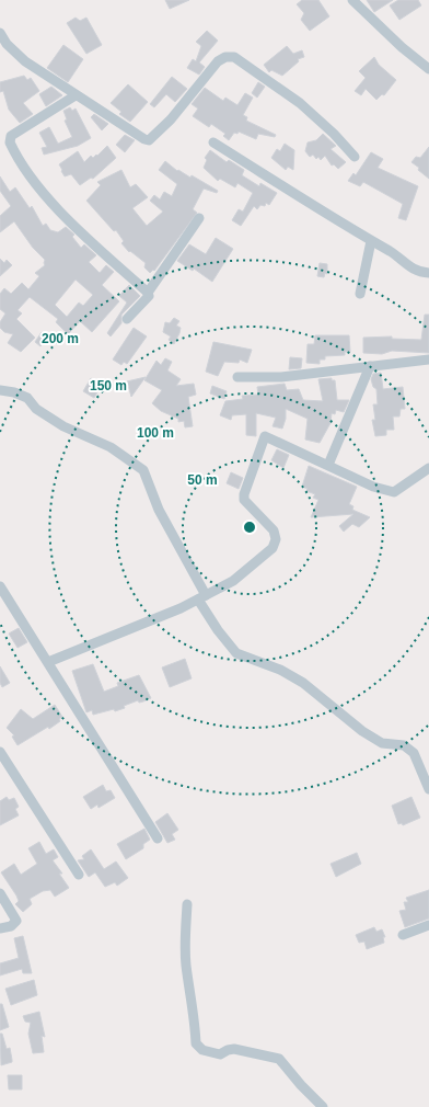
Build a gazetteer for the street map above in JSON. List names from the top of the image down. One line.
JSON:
{"rings":["200 m","150 m","100 m","50 m"]}
